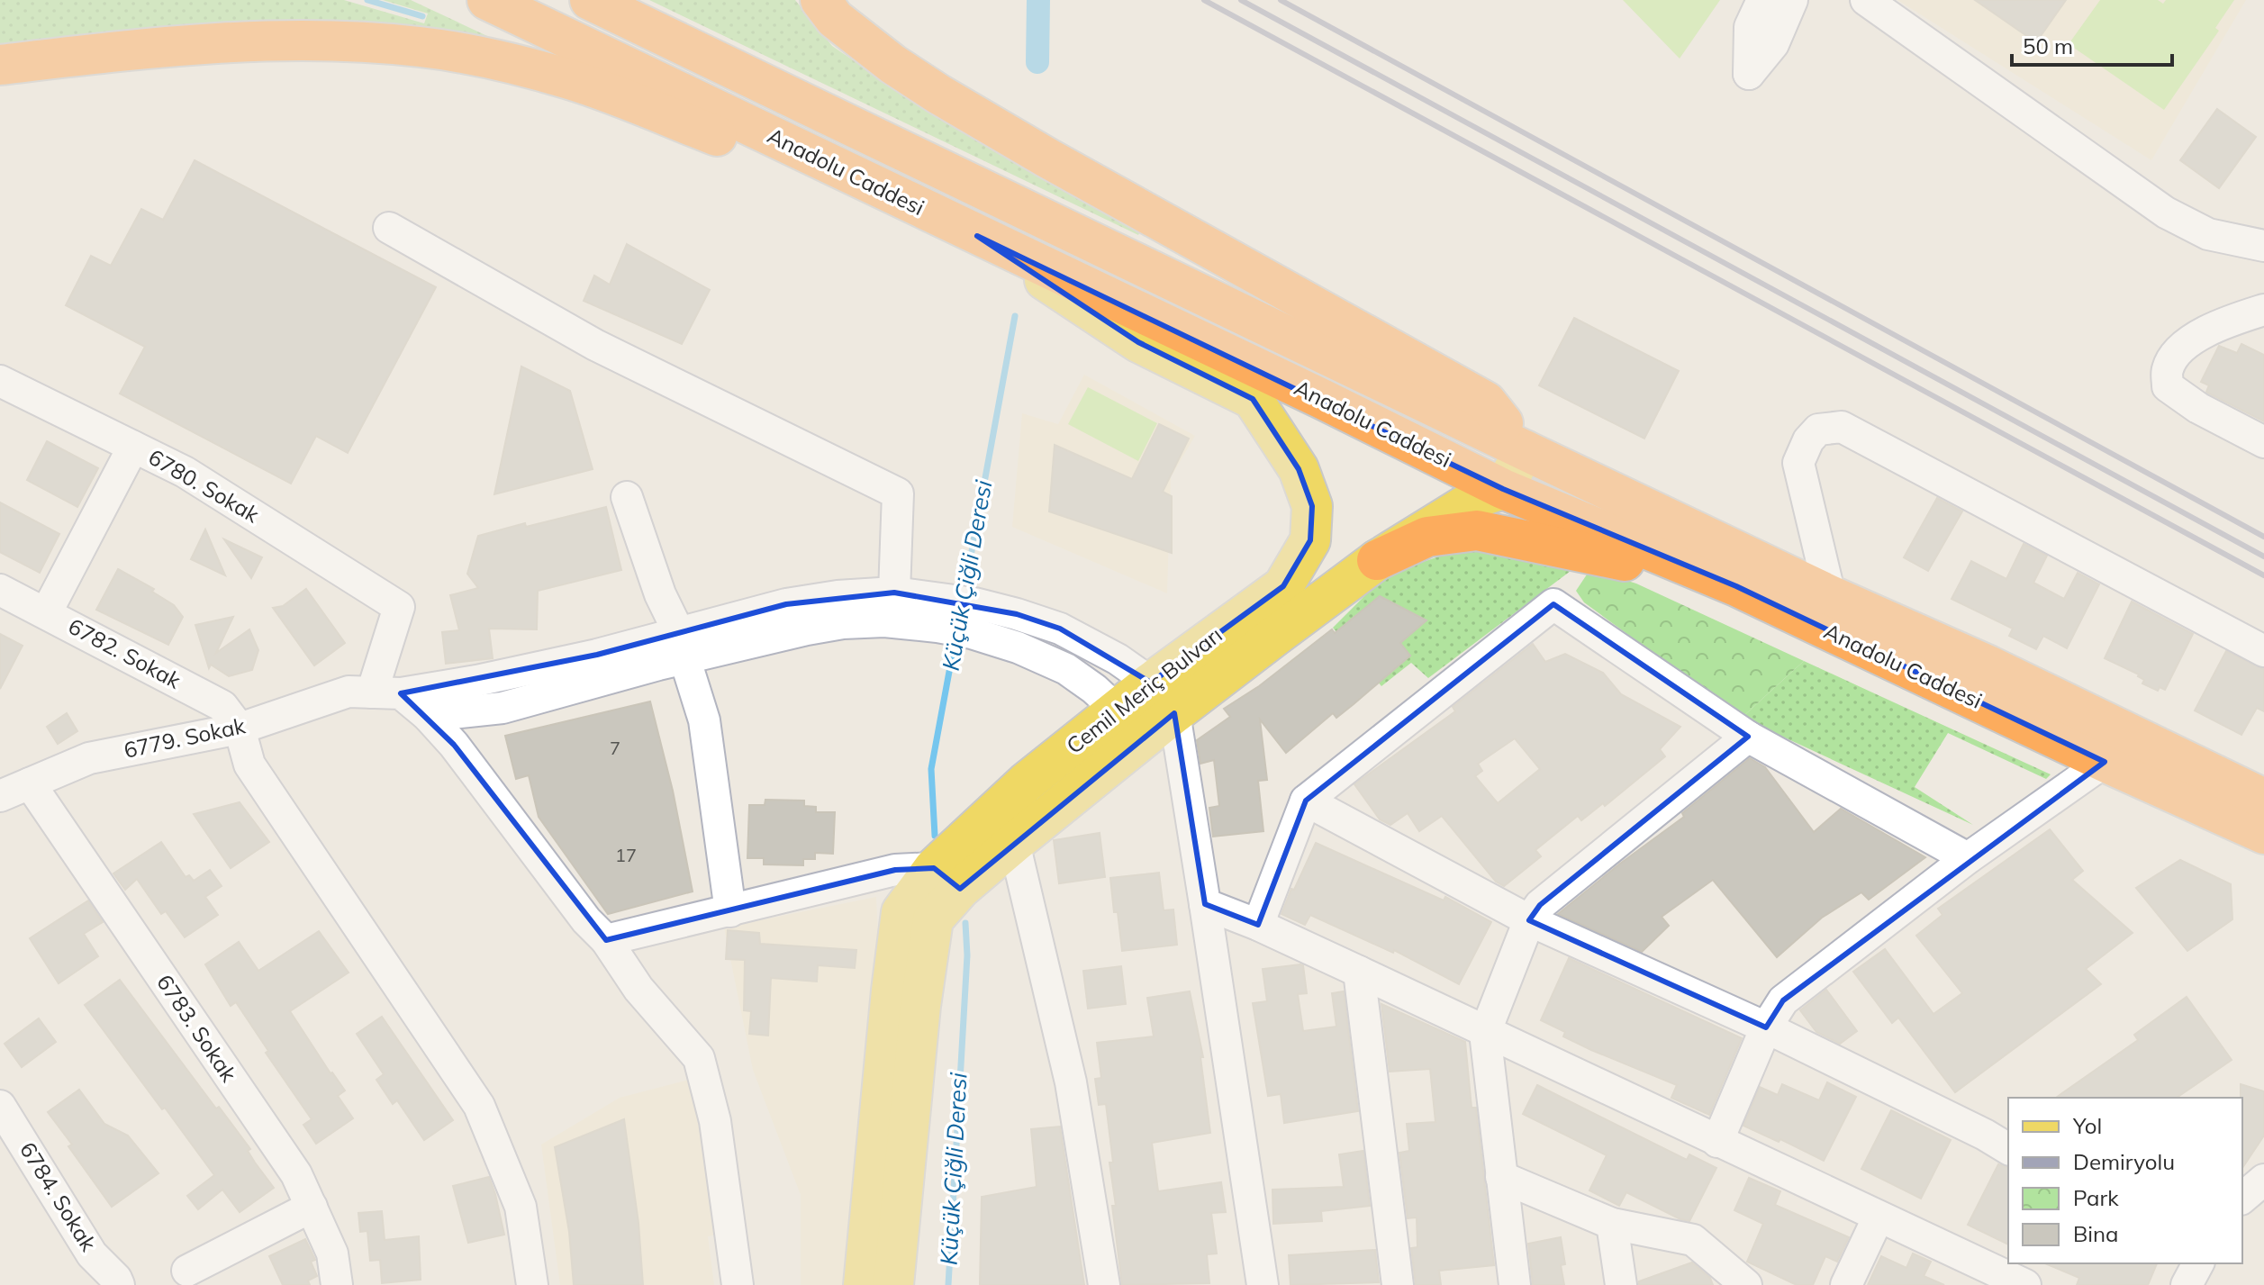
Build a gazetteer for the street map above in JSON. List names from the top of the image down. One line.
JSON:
{"streets":{"highway":["Anadolu Caddesi"],"main road":["Cemil Meriç Bulvarı"],"street":["6780. Sokak","6782. Sokak","6779. Sokak","6783. Sokak","6784. Sokak"]},"crossings":[["Anadolu Caddesi","Cemil Meriç Bulvarı"],["6780. Sokak","6779. Sokak"],["6782. Sokak","6779. Sokak"],["6779. Sokak","6783. Sokak"]],"water":["Küçük Çiğli Deresi"],"house_numbers":["7","17"],"legend":["Yol","Demiryolu","Park","Bina"],"scale_bar":"50 m"}
